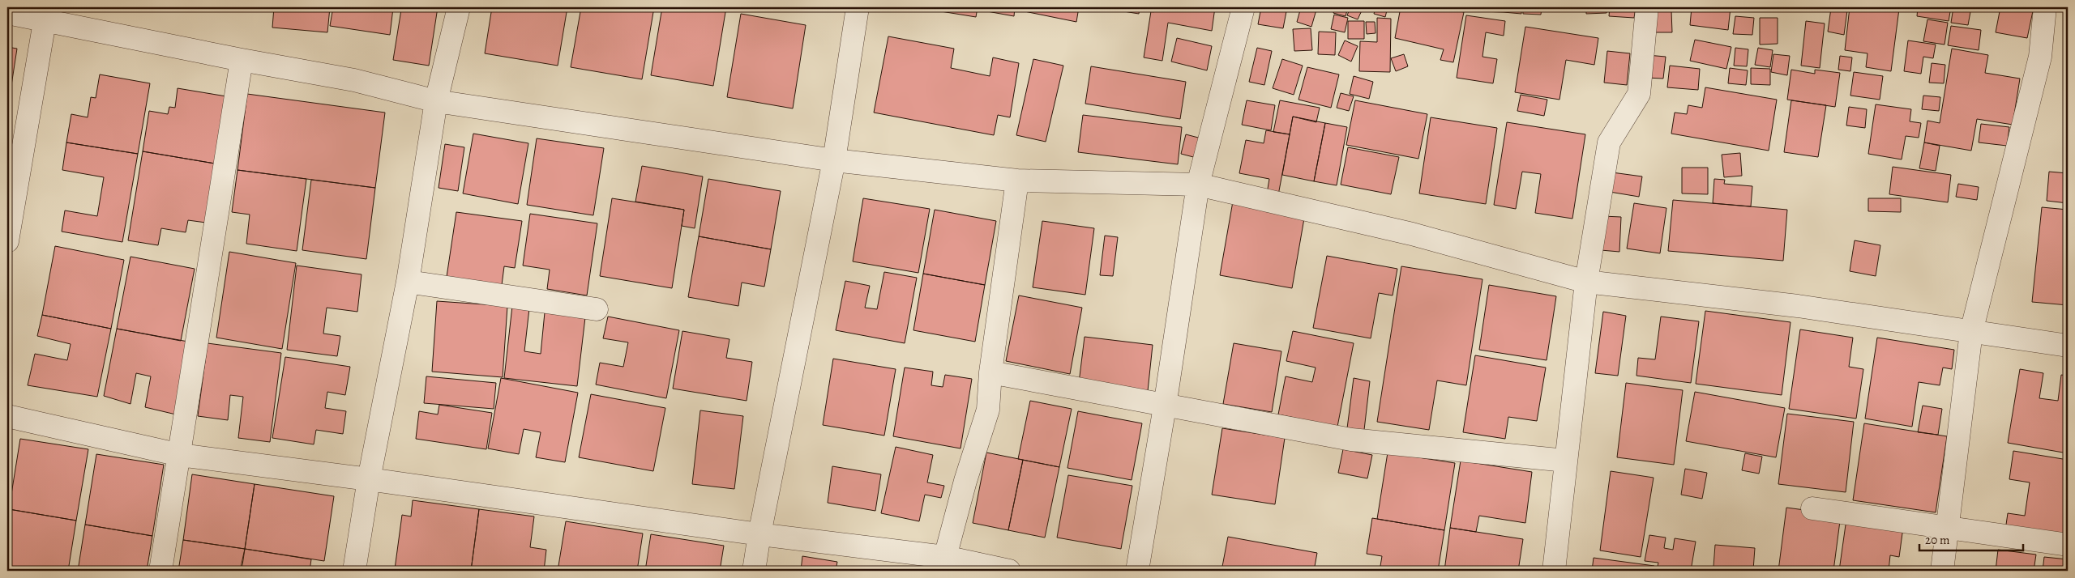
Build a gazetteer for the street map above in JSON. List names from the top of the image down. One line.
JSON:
{"scale_bar":"20 m"}
